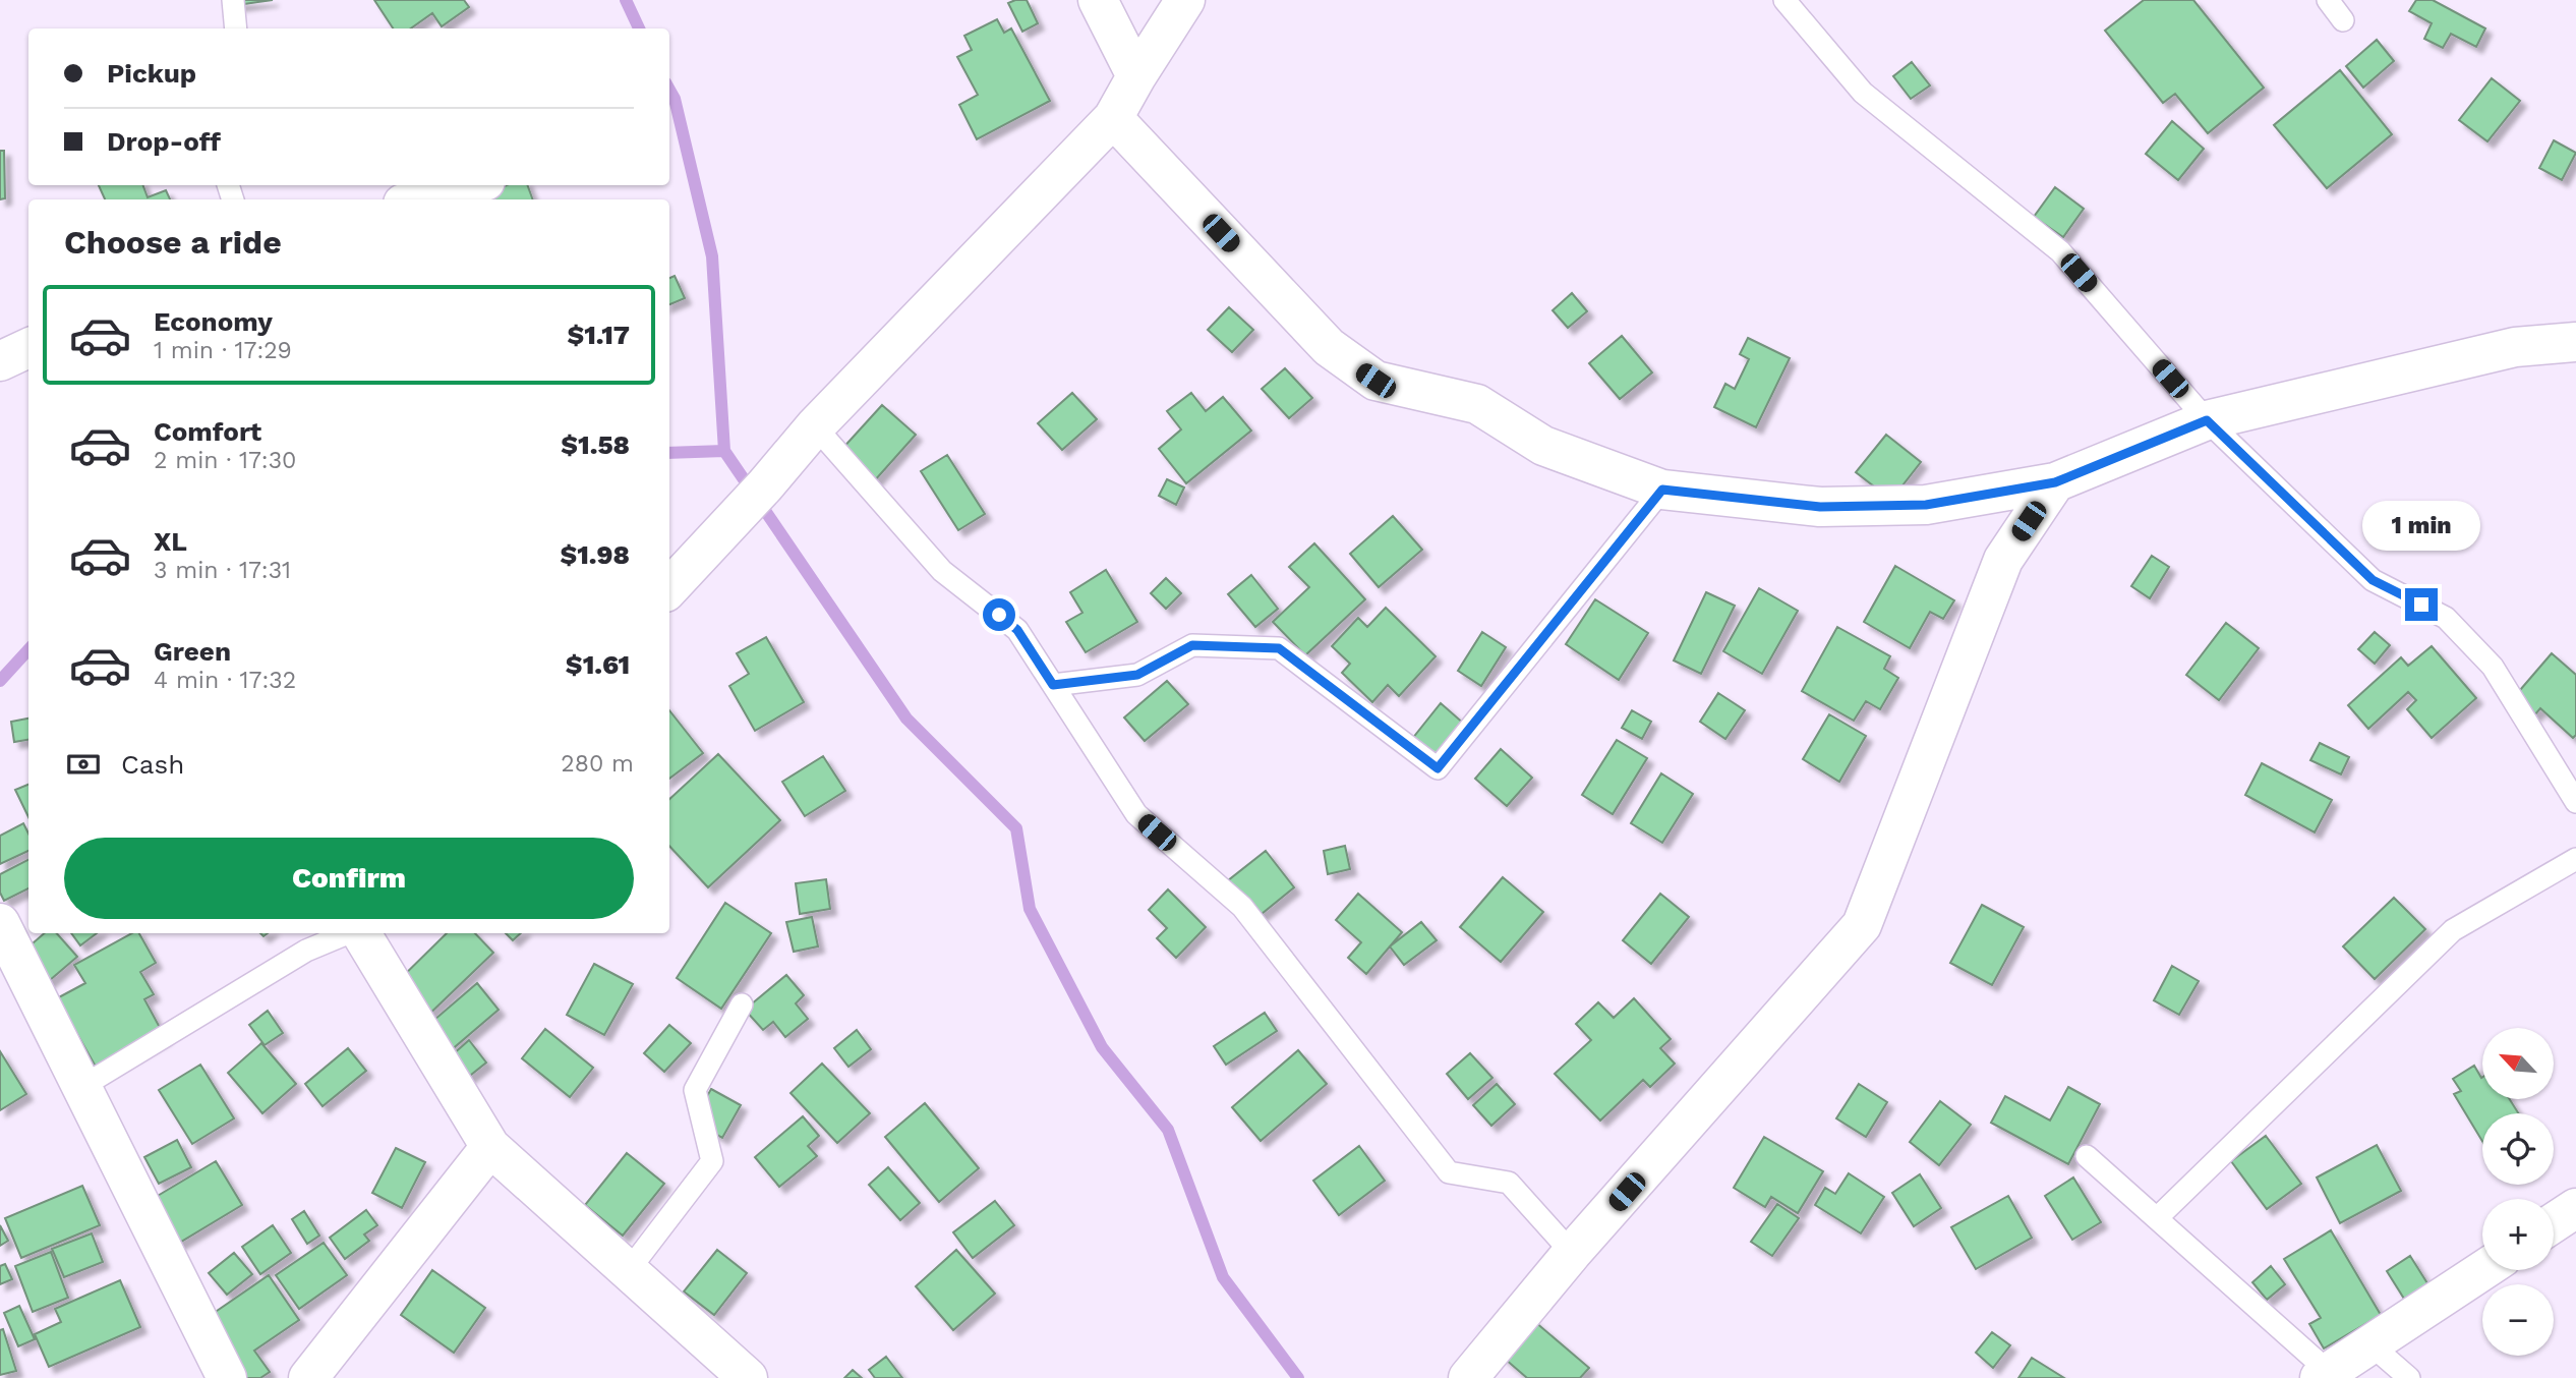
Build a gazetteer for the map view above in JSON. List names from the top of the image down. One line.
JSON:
{"north":"top left","page":{"banner":["Pickup","Drop-off"],"heading":"Choose a ride","list":[{"name":"Economy","note":"1 min · 17:29","value":"$1.17"},{"name":"Comfort","note":"2 min · 17:30","value":"$1.58"},{"name":"XL","note":"3 min · 17:31","value":"$1.98"},{"name":"Green","note":"4 min · 17:32","value":"$1.61"}],"bubble":"1 min","pay":["Cash","280 m"],"buttons":"Confirm","map_buttons":["+","−"]}}
